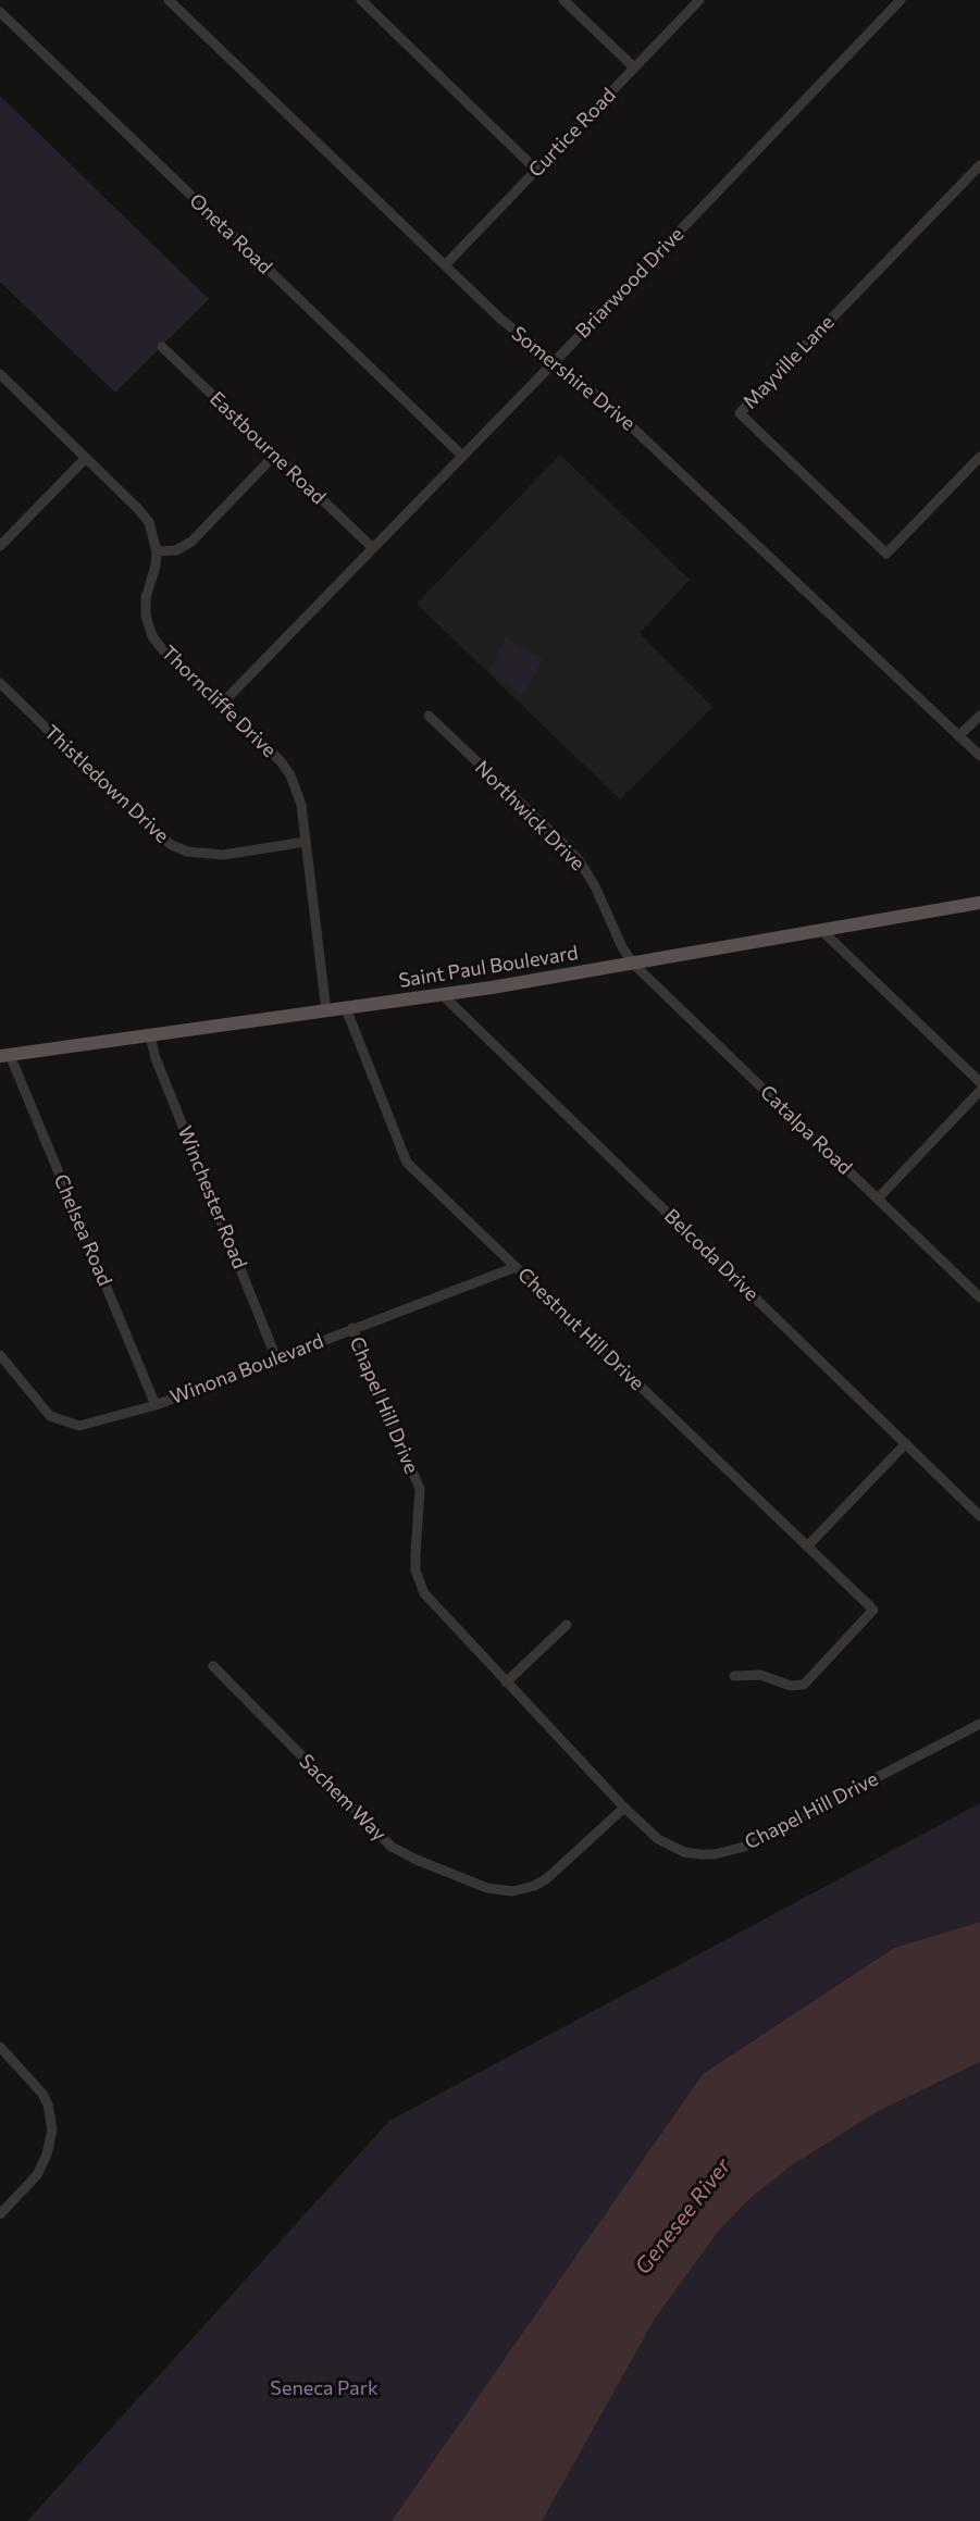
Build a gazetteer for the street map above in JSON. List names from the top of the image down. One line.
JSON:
{"streets":{"main road":["Saint Paul Boulevard"],"street":["Curtice Road","Oneta Road","Briarwood Drive","Mayville Lane","Somershire Drive","Eastbourne Road","Thorncliffe Drive","Thistledown Drive","Northwick Drive","Catalpa Road","Winchester Road","Chelsea Road","Belcoda Drive","Chestnut Hill Drive","Winona Boulevard","Chapel Hill Drive","Sachem Way"]},"crossings":[["Curtice Road","Somershire Drive"],["Oneta Road","Briarwood Drive"],["Briarwood Drive","Somershire Drive"],["Briarwood Drive","Eastbourne Road"],["Briarwood Drive","Thorncliffe Drive"],["Thorncliffe Drive","Thistledown Drive"],["Thorncliffe Drive","Saint Paul Boulevard"],["Northwick Drive","Saint Paul Boulevard"],["Northwick Drive","Catalpa Road"],["Saint Paul Boulevard","Catalpa Road"],["Saint Paul Boulevard","Winchester Road"],["Saint Paul Boulevard","Chelsea Road"],["Saint Paul Boulevard","Belcoda Drive"],["Saint Paul Boulevard","Chestnut Hill Drive"],["Winchester Road","Winona Boulevard"],["Chelsea Road","Winona Boulevard"],["Chestnut Hill Drive","Winona Boulevard"],["Winona Boulevard","Chapel Hill Drive"],["Chapel Hill Drive","Sachem Way"]],"water":["Genesee River"],"parks":["Seneca Park"]}
